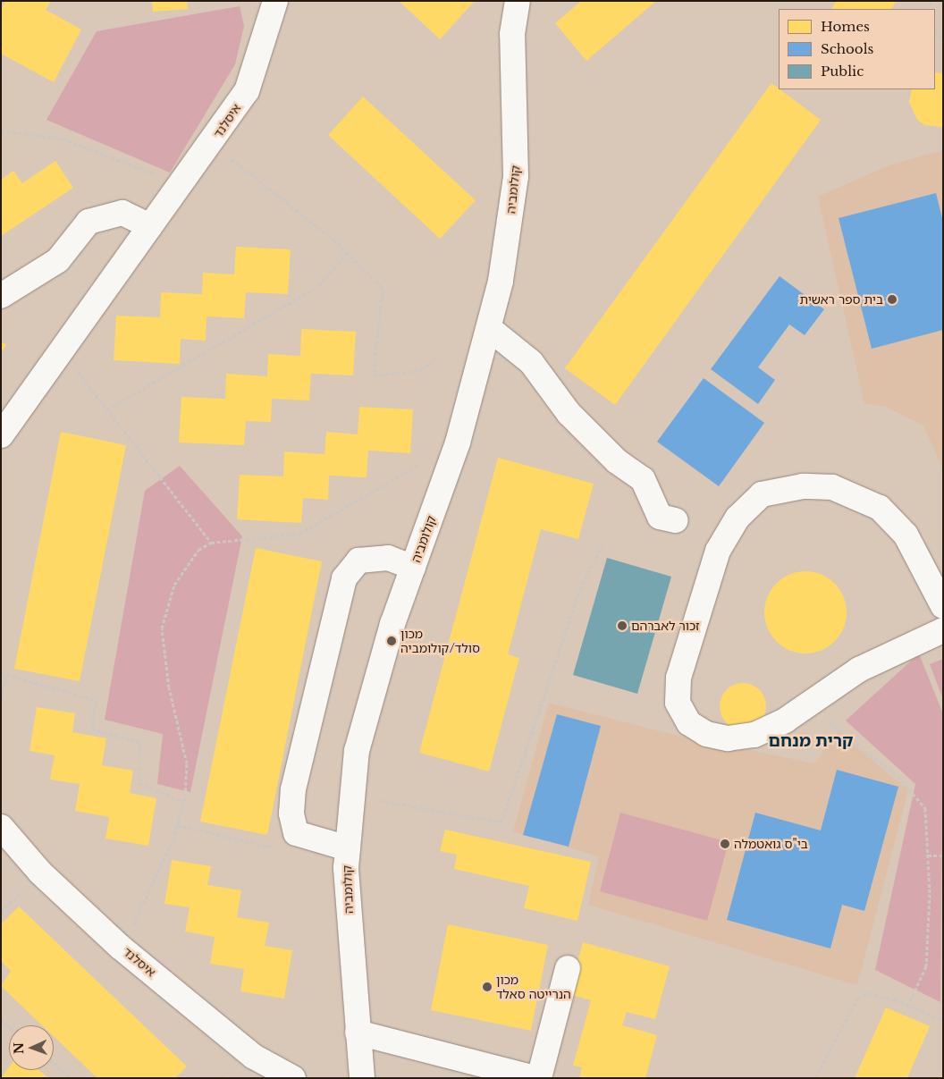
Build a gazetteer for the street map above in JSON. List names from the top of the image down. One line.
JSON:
{"streets":{"street":["איסלנד","קולומביה"]},"districts":["קרית מנחם"],"places":["בית ספר ראשית","זכור לאברהם","מכון סולד/קולומביה","בי\"ס גואטמלה","מכון הנרייטה סאלד"],"legend":["Homes","Schools","Public"],"north":"left"}
